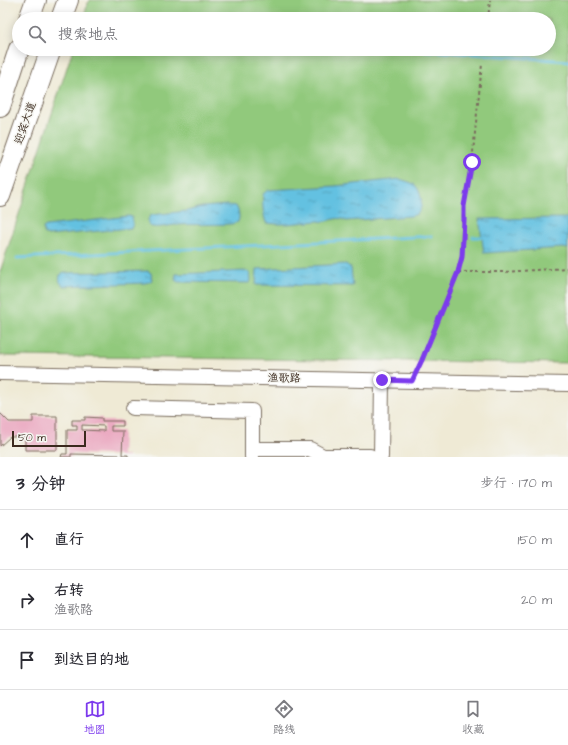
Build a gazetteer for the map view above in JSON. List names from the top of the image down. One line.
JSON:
{"streets":{"highway":["迎宾大道"],"street":["渔歌路"]},"scale_bar":"50 m","page":{"search":"搜索地点","scale":"50 m","heading":["3 分钟","步行 · 170 m"],"list":[["直行","150 m"],["右转","渔歌路","20 m"],"到达目的地"],"nav":["地图","路线","收藏"]}}
